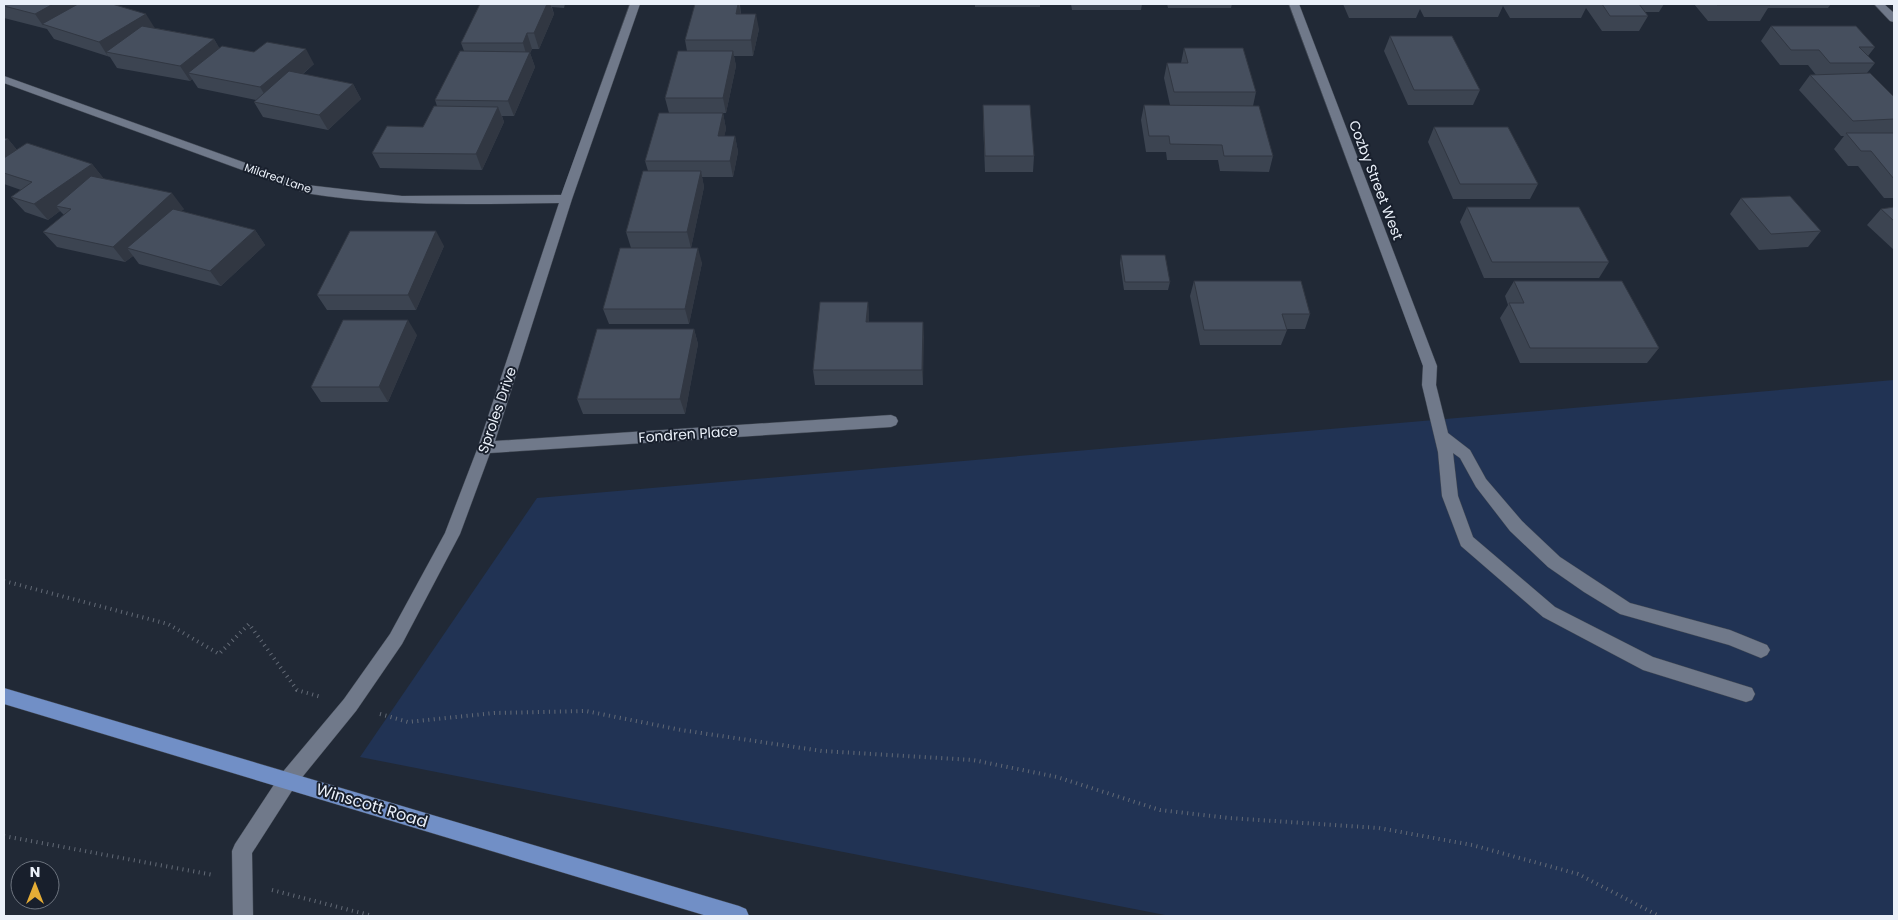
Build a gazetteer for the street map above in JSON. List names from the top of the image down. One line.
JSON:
{"streets":{"main road":["Winscott Road"],"street":["Mildred Lane","Cozby Street West","Sproles Drive","Fondren Place"]},"crossings":[["Mildred Lane","Sproles Drive"],["Sproles Drive","Fondren Place"],["Sproles Drive","Winscott Road"]],"north":"top"}
